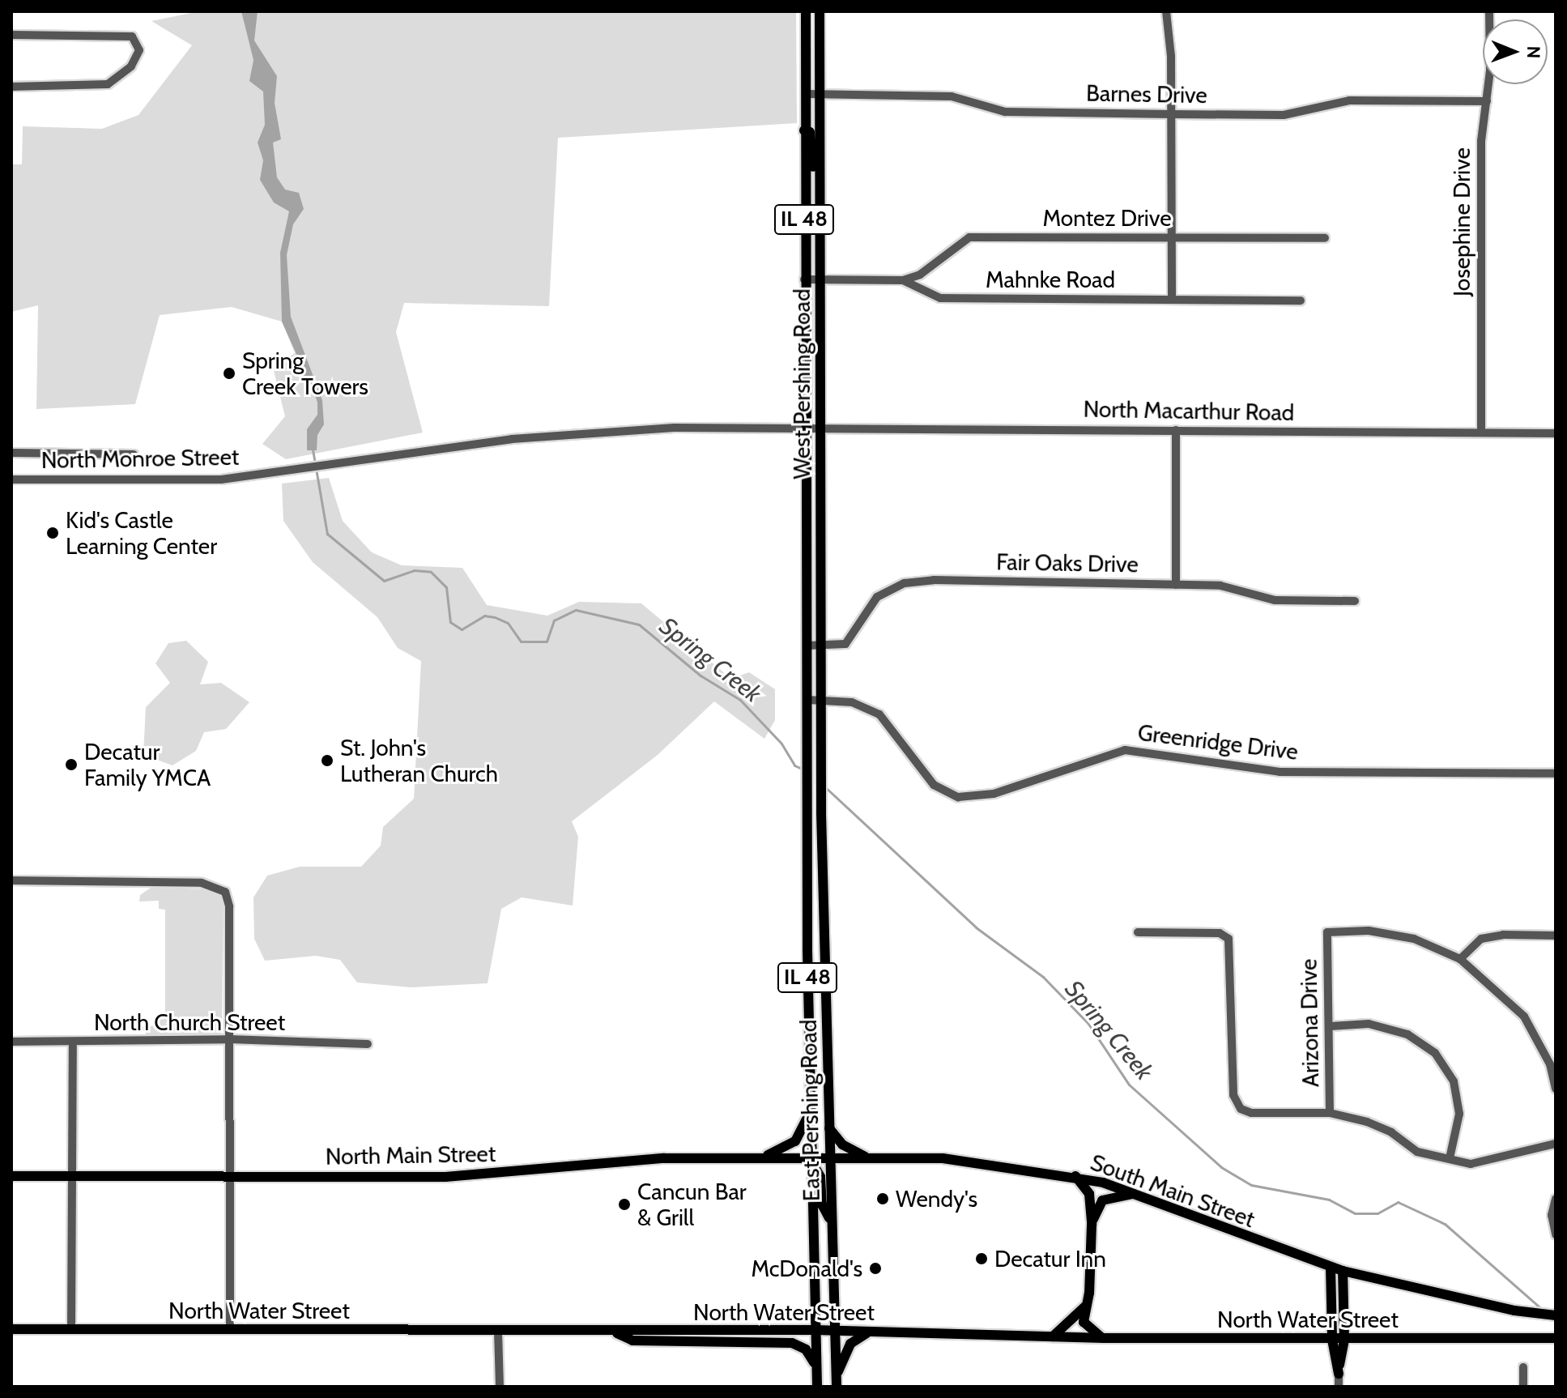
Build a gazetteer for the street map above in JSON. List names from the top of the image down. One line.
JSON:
{"streets":{"main road":["IL 48","West Pershing Road","East Pershing Road","North Main Street","South Main Street","North Water Street"],"street":["Barnes Drive","Montez Drive","Josephine Drive","Mahnke Road","North Macarthur Road","North Monroe Street","Fair Oaks Drive","Greenridge Drive","North Church Street","Arizona Drive"]},"crossings":[["Barnes Drive","Josephine Drive"],["Barnes Drive","West Pershing Road"],["Montez Drive","Mahnke Road"],["IL 48","West Pershing Road"],["IL 48","North Main Street"],["IL 48","South Main Street"],["IL 48","North Water Street"],["Josephine Drive","North Macarthur Road"],["Mahnke Road","West Pershing Road"],["West Pershing Road","North Macarthur Road"],["West Pershing Road","Fair Oaks Drive"],["West Pershing Road","Greenridge Drive"],["West Pershing Road","East Pershing Road"],["North Macarthur Road","North Monroe Street"],["East Pershing Road","South Main Street"],["East Pershing Road","North Water Street"],["North Main Street","South Main Street"]],"water":["Spring Creek"],"places":["Spring Creek Towers","Kid's Castle Learning Center","St. John's Lutheran Church","Decatur Family YMCA","Wendy's","Cancun Bar & Grill","Decatur Inn","McDonald's"],"north":"right"}
